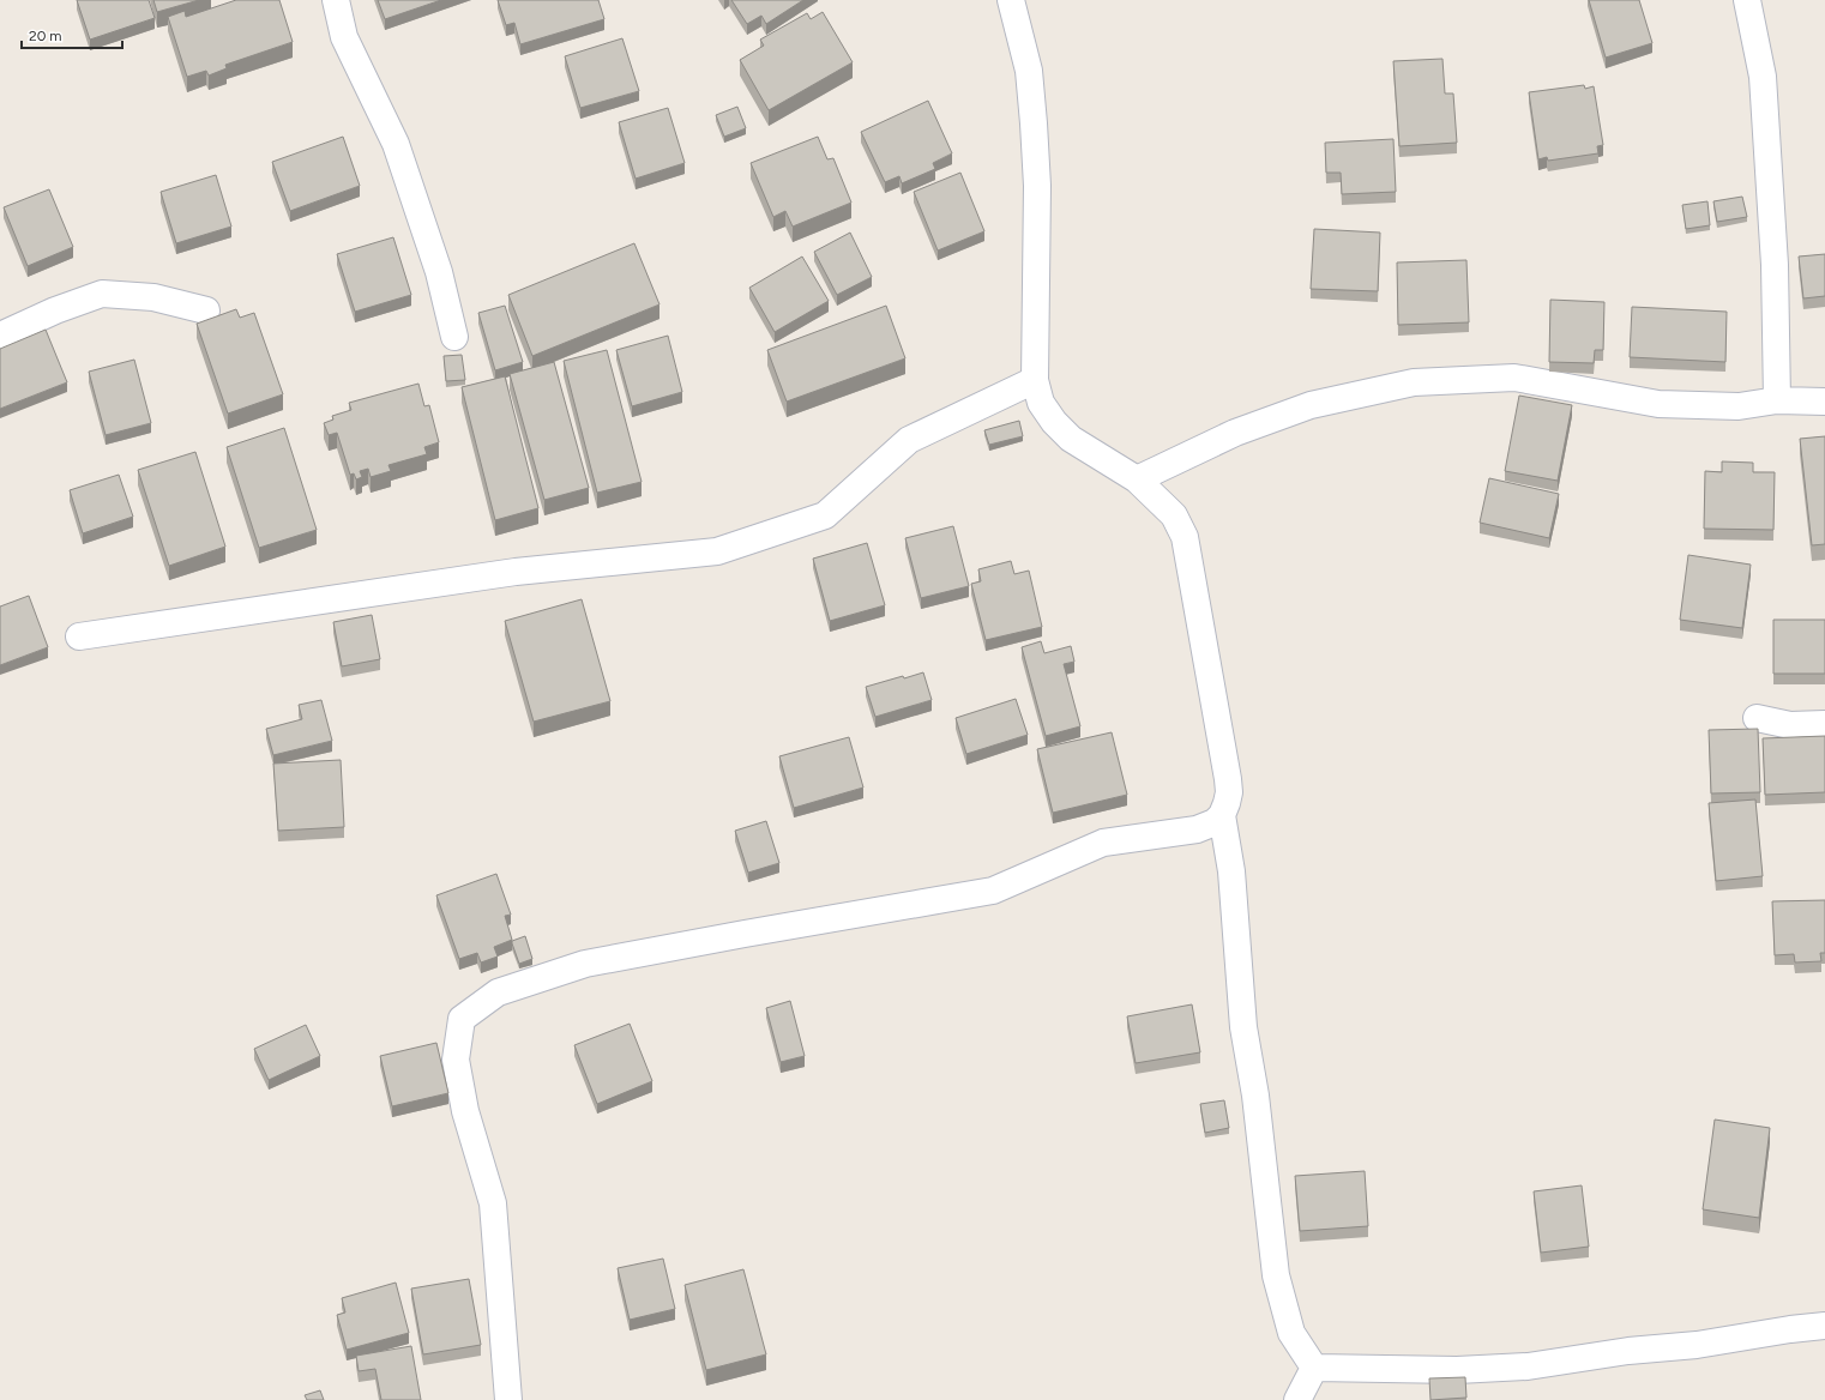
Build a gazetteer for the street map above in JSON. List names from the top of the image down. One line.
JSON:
{"scale_bar":"20 m"}
